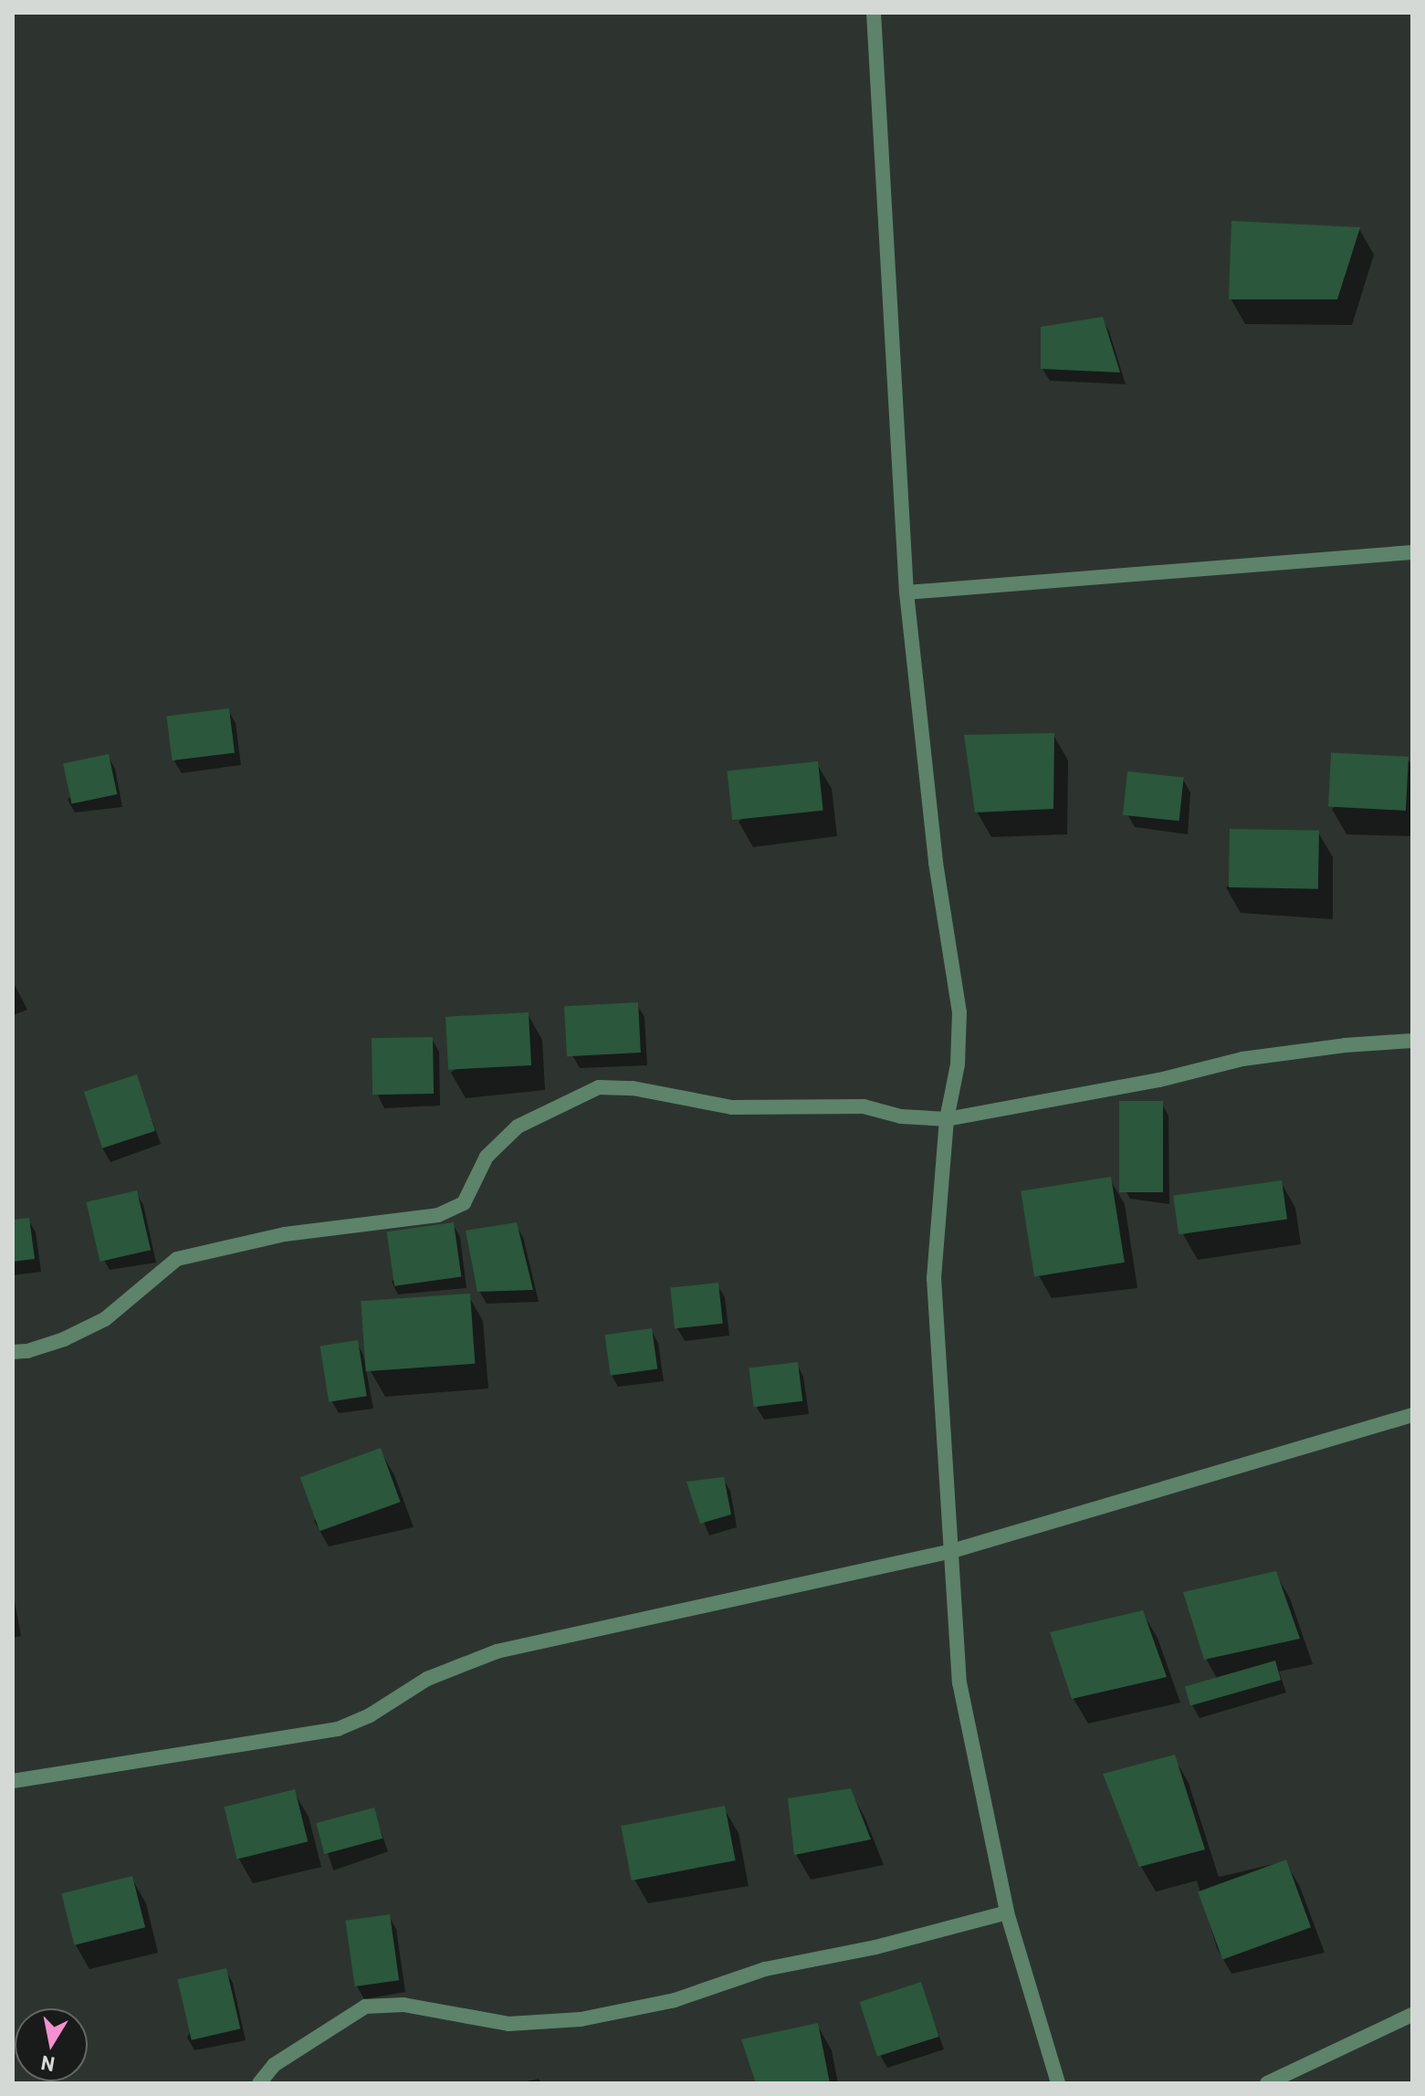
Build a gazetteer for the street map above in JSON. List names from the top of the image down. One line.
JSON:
{"north":"bottom"}
